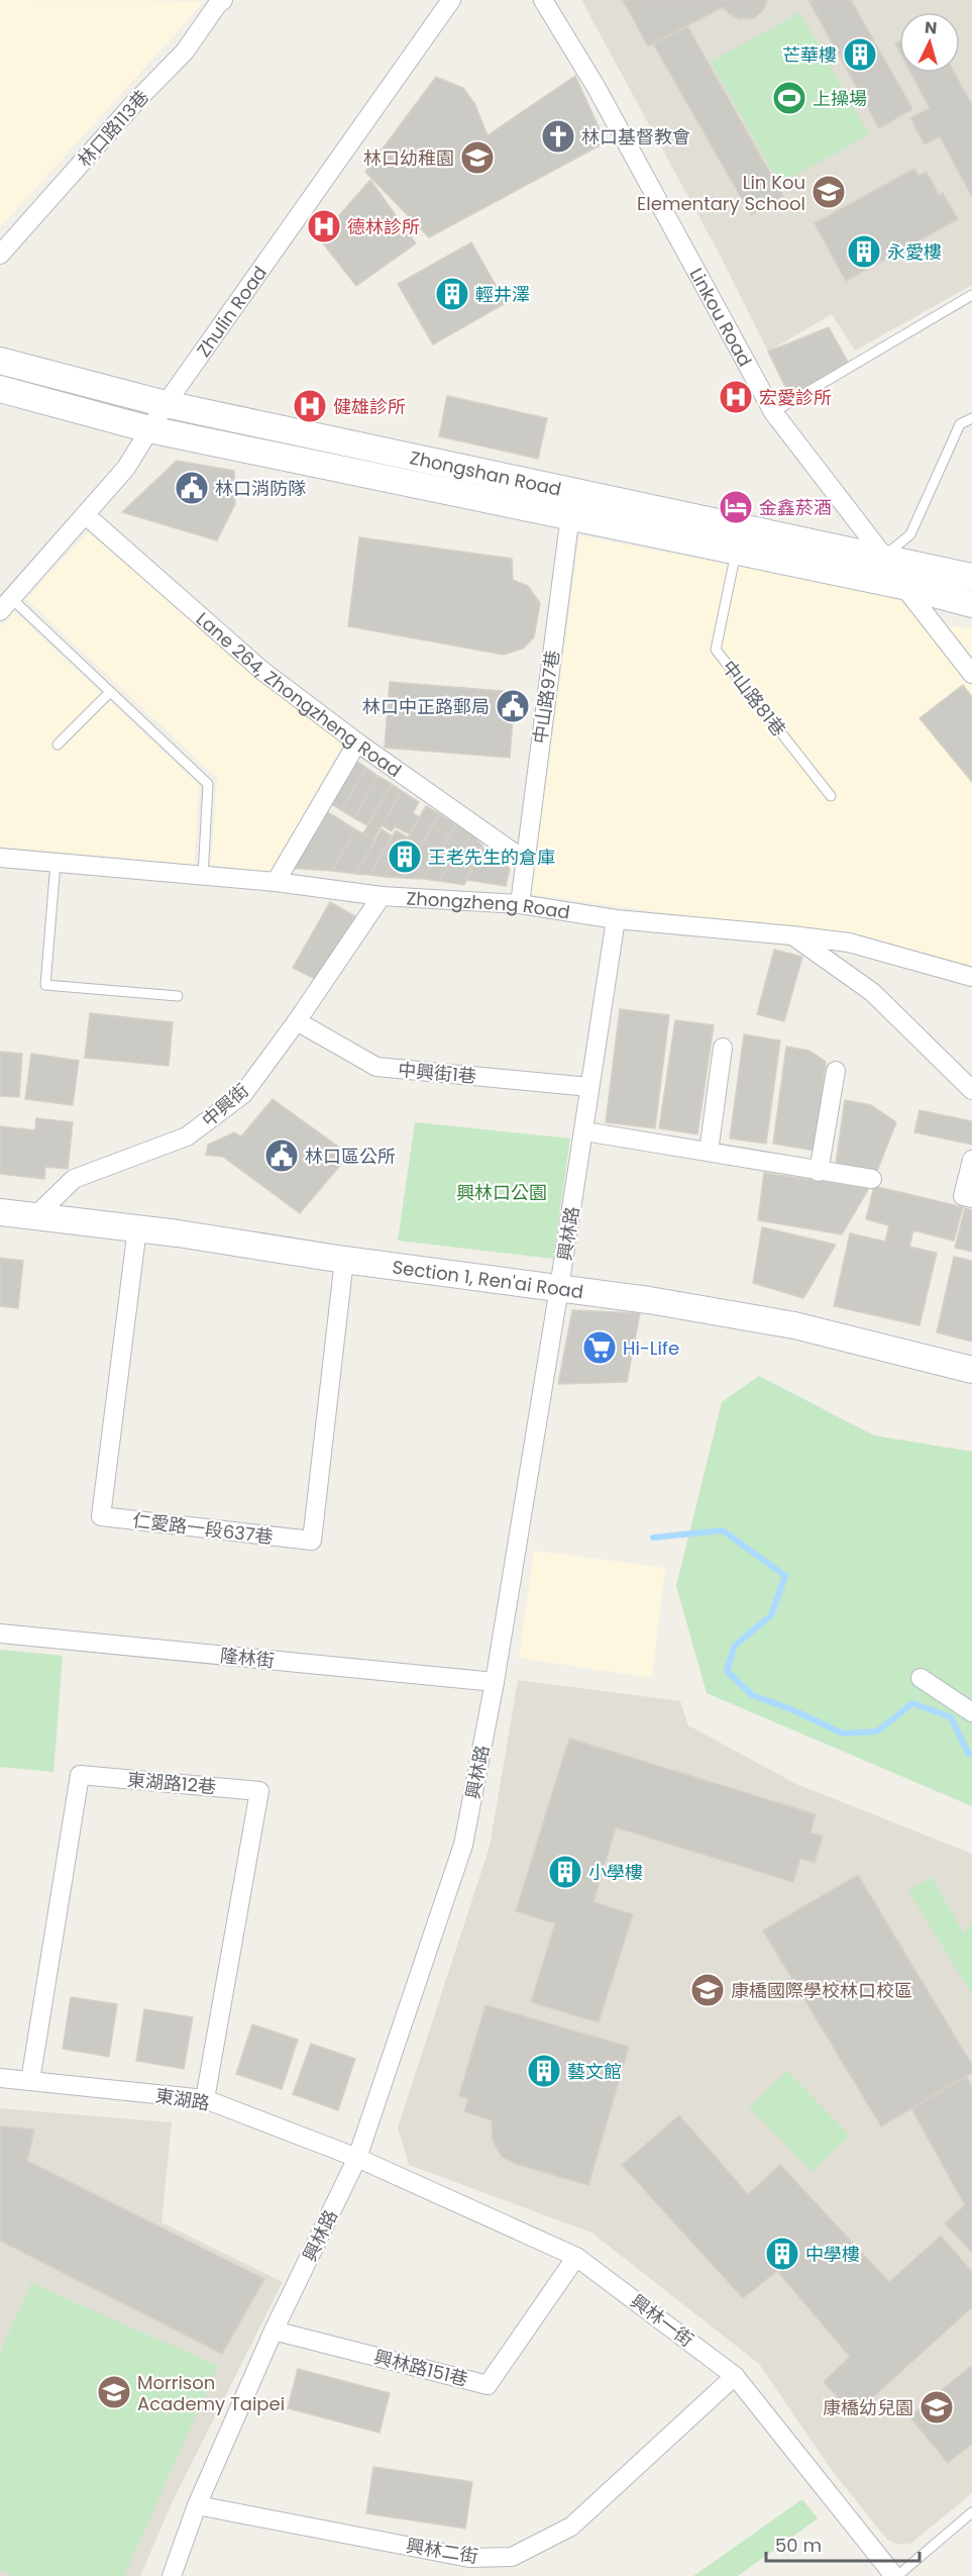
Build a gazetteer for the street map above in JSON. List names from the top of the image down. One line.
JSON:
{"streets":{"main road":["Linkou Road","Zhongshan Road","Section 1, Ren'ai Road"],"street":["林口路113巷","Zhulin Road","Lane 264, Zhongzheng Road","中山路97巷","Zhongzheng Road","中興街1巷","中興街","興林路","仁愛路一段637巷","隆林街","東湖路12巷","東湖路","興林一街","興林路151巷","興林二街"],"lane":["中山路81巷"]},"crossings":[["Zhulin Road","Zhongshan Road"],["Zhulin Road","Lane 264, Zhongzheng Road"],["Linkou Road","Zhongshan Road"],["Zhongshan Road","中山路97巷"],["Zhongshan Road","中山路81巷"],["Lane 264, Zhongzheng Road","中山路97巷"],["中山路97巷","Zhongzheng Road"],["Zhongzheng Road","中興街"],["Zhongzheng Road","興林路"],["中興街1巷","中興街"],["中興街1巷","興林路"],["中興街","Section 1, Ren'ai Road"],["興林路","Section 1, Ren'ai Road"],["興林路","隆林街"],["興林路","東湖路"],["興林路","興林一街"],["興林路","興林路151巷"],["興林路","興林二街"],["Section 1, Ren'ai Road","仁愛路一段637巷"],["東湖路12巷","東湖路"],["東湖路","興林一街"],["興林一街","興林路151巷"],["興林一街","興林二街"]],"parks":["興林口公園"],"places":{"building":["芒華樓","永愛樓","輕井澤","王老先生的倉庫","小學樓","藝文館","中學樓"],"sports":["上操場"],"church":["林口基督教會"],"school or university":["林口幼稚園","Lin Kou Elementary School","康橋國際學校林口校區","Morrison Academy Taipei","康橋幼兒園"],"hospital":["德林診所","宏愛診所","健雄診所"],"public building":["林口消防隊","林口中正路郵局","林口區公所"],"hotel":["金鑫菸酒"],"supermarket":["Hi-Life"]},"scale_bar":"50 m","north":"top"}
